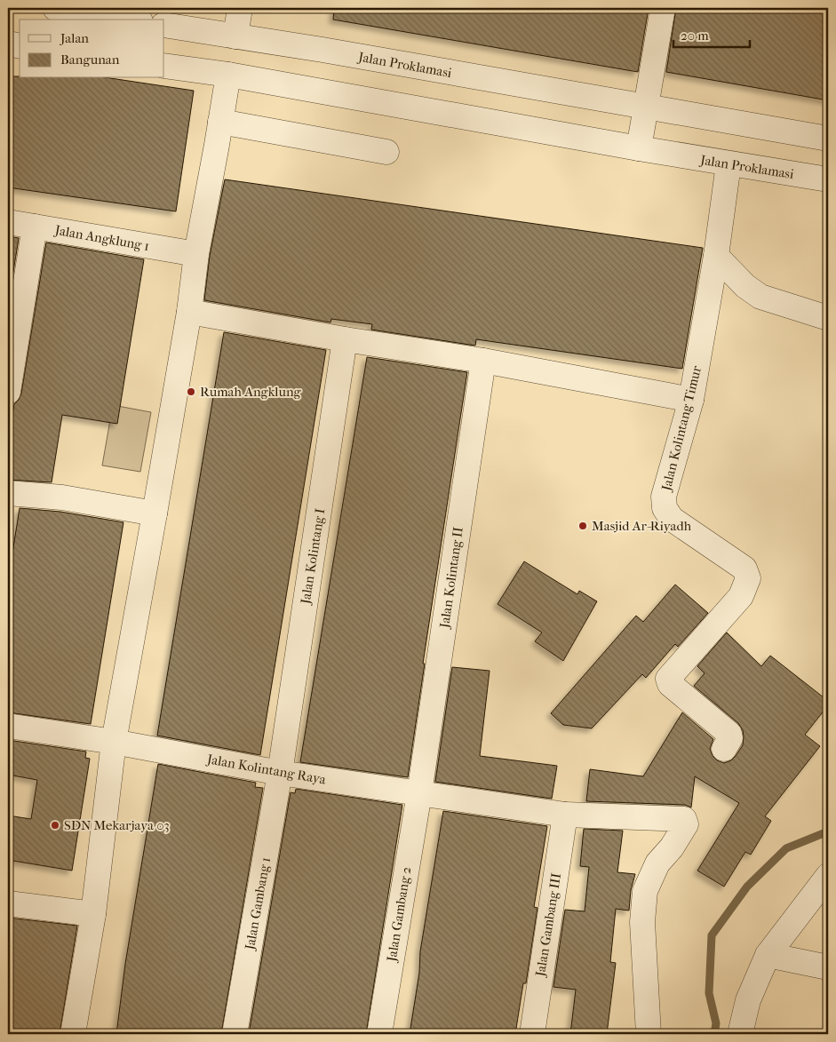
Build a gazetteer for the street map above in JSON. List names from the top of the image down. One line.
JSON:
{"streets":{"street":["Jalan Proklamasi","Jalan Angklung 1","Jalan Kolintang Timur","Jalan Kolintang I","Jalan Kolintang II","Jalan Kolintang Raya","Jalan Gambang 1","Jalan Gambang 2","Jalan Gambang III"]},"crossings":[["Jalan Proklamasi","Jalan Kolintang Timur"],["Jalan Kolintang I","Jalan Kolintang Raya"],["Jalan Kolintang I","Jalan Gambang 1"],["Jalan Kolintang II","Jalan Kolintang Raya"],["Jalan Kolintang II","Jalan Gambang 2"],["Jalan Kolintang Raya","Jalan Gambang 1"],["Jalan Kolintang Raya","Jalan Gambang 2"],["Jalan Kolintang Raya","Jalan Gambang III"]],"places":["Rumah Angklung","Masjid Ar-Riyadh","SDN Mekarjaya 03"],"legend":["Jalan","Bangunan"],"scale_bar":"20 m"}
